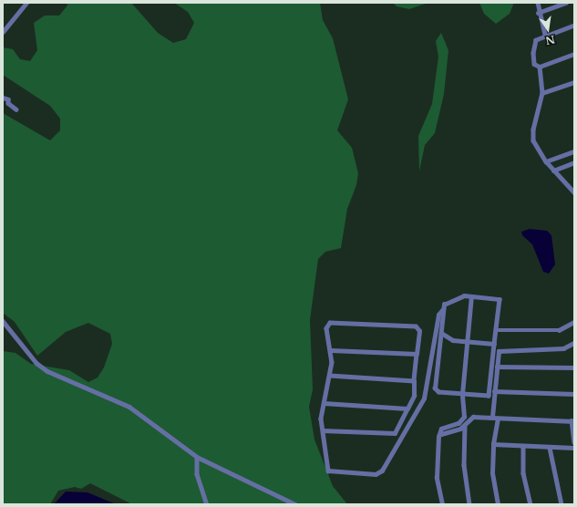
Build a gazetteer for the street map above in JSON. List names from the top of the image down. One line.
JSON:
{"north":"bottom"}
